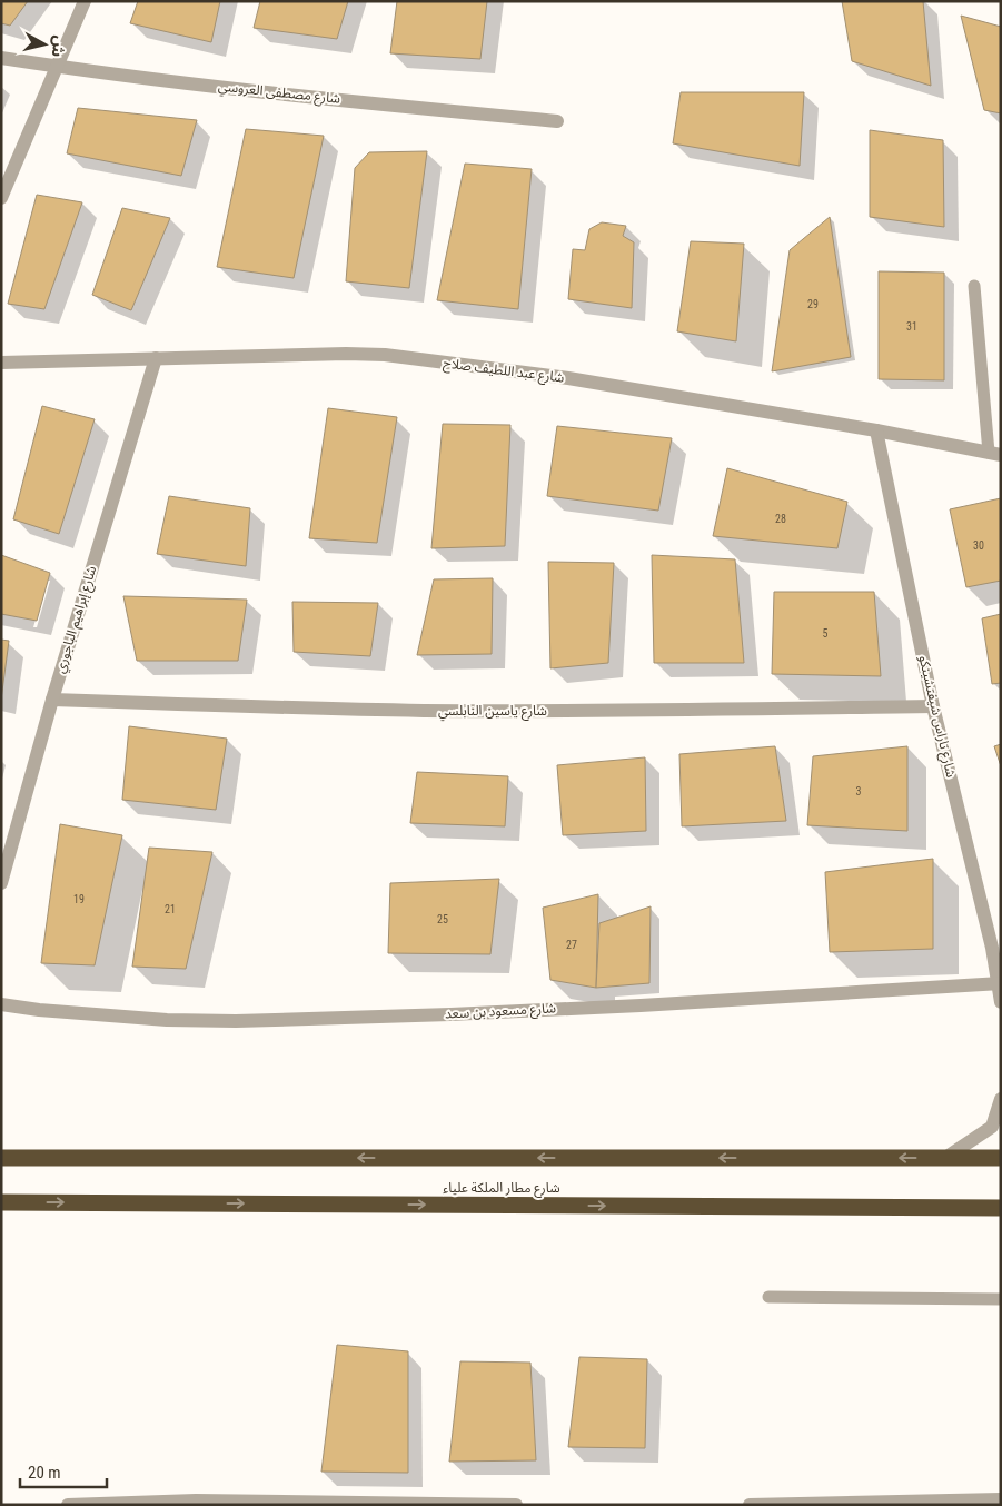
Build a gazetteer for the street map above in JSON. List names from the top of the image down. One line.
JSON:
{"streets":{"highway":["شارع مطار الملكة علياء"],"street":["شارع مصطفى العروسي","شارع عبد اللطيف صلاح","شارع إبراهيم الباجوري","شارع ياسين النابلسي","شارع تاراس شيفتشينكو","شارع مسعود بن سعد"]},"crossings":[["شارع عبد اللطيف صلاح","شارع إبراهيم الباجوري"],["شارع عبد اللطيف صلاح","شارع تاراس شيفتشينكو"],["شارع إبراهيم الباجوري","شارع ياسين النابلسي"],["شارع ياسين النابلسي","شارع تاراس شيفتشينكو"],["شارع تاراس شيفتشينكو","شارع مسعود بن سعد"]],"house_numbers":["29","31","28","30","5","3","19","21","25","27"],"scale_bar":"20 m","north":"right"}
